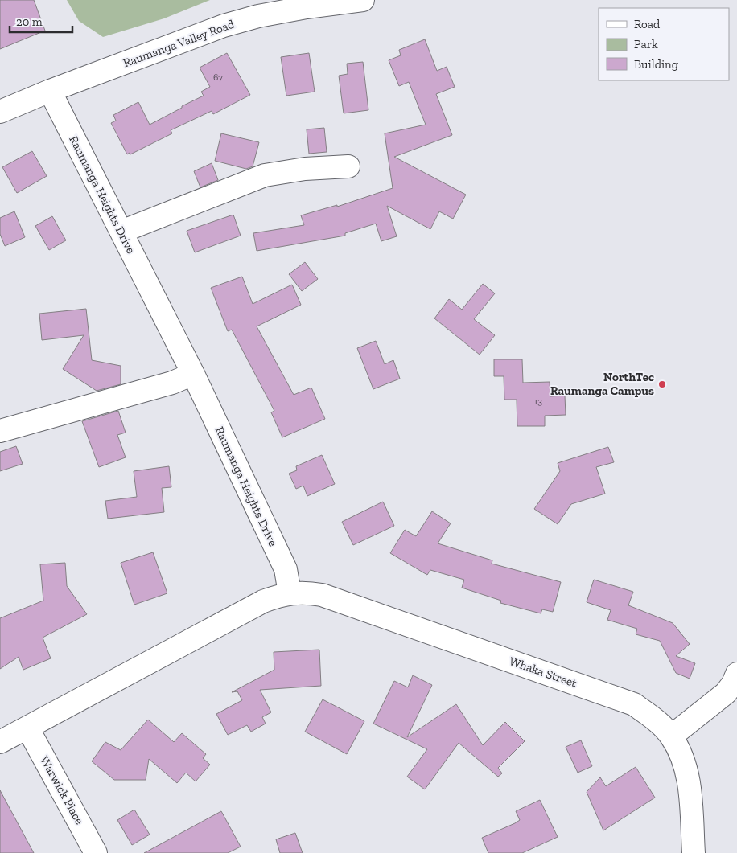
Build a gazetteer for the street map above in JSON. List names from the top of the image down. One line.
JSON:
{"streets":{"street":["Raumanga Valley Road","Raumanga Heights Drive","Whaka Street","Warwick Place"]},"crossings":[["Raumanga Valley Road","Raumanga Heights Drive"],["Raumanga Heights Drive","Whaka Street"]],"places":["NorthTec Raumanga Campus"],"house_numbers":["67","13"],"legend":["Road","Park","Building"],"scale_bar":"20 m"}
